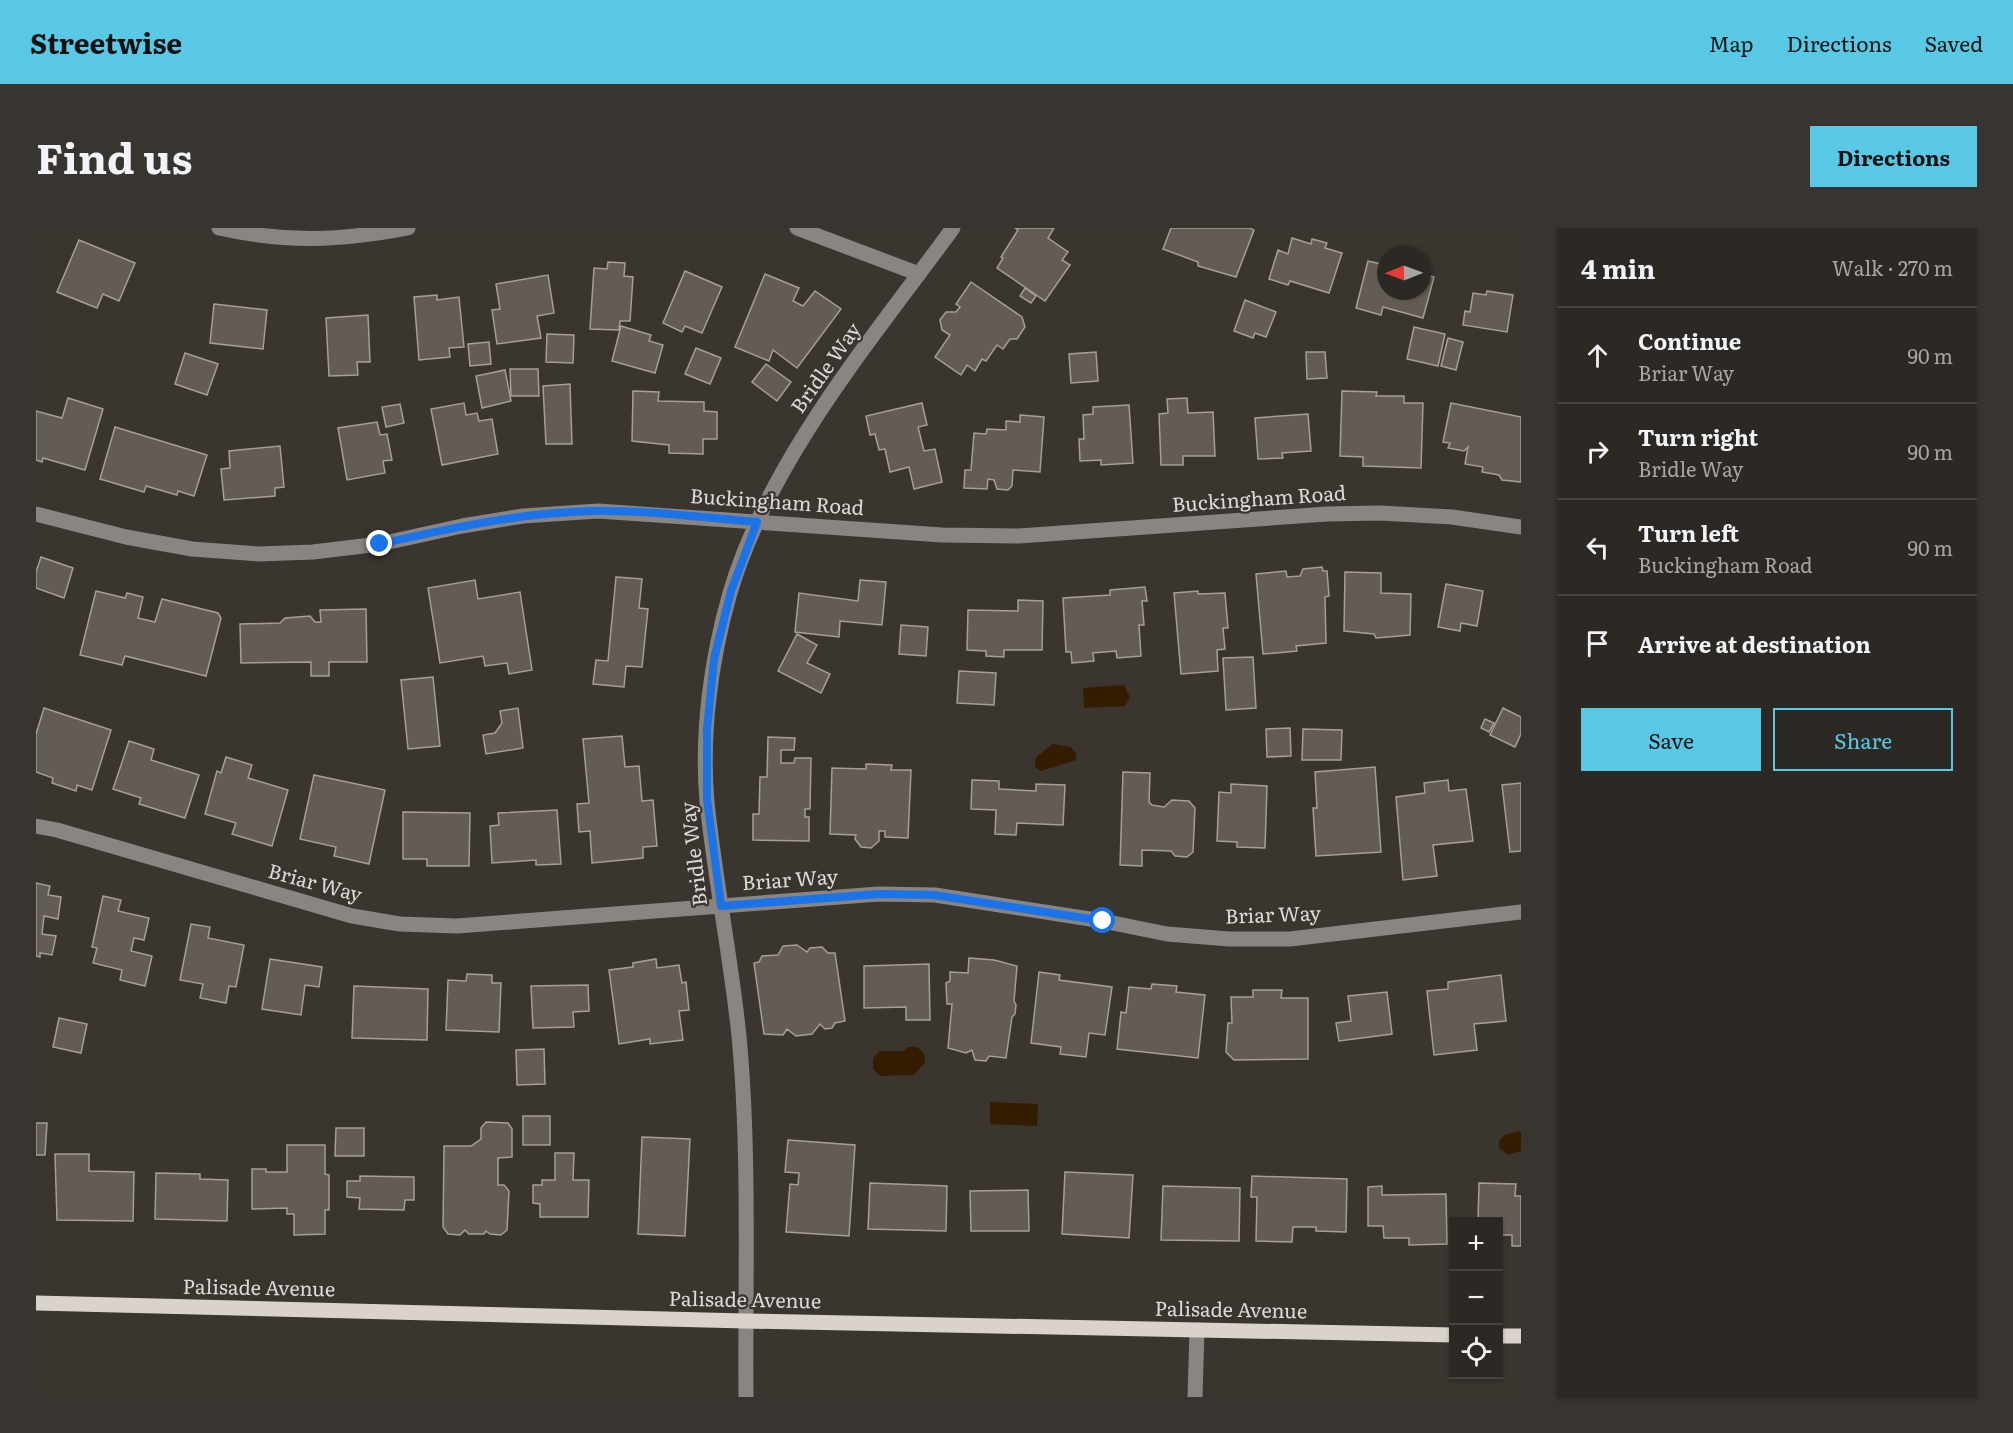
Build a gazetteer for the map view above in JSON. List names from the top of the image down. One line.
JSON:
{"streets":{"main road":["Palisade Avenue"],"street":["Bridle Way","Buckingham Road","Briar Way"]},"crossings":[["Bridle Way","Buckingham Road"],["Bridle Way","Briar Way"],["Bridle Way","Palisade Avenue"]],"north":"left","page":{"header":"Streetwise","nav":["Map","Directions","Saved"],"title":"Find us","buttons":["Directions",["Save","Share"]],"heading":["4 min","Walk · 270 m"],"list":[["Continue","Briar Way","90 m"],["Turn right","Bridle Way","90 m"],["Turn left","Buckingham Road","90 m"],"Arrive at destination"],"map_buttons":["+","−"]}}
